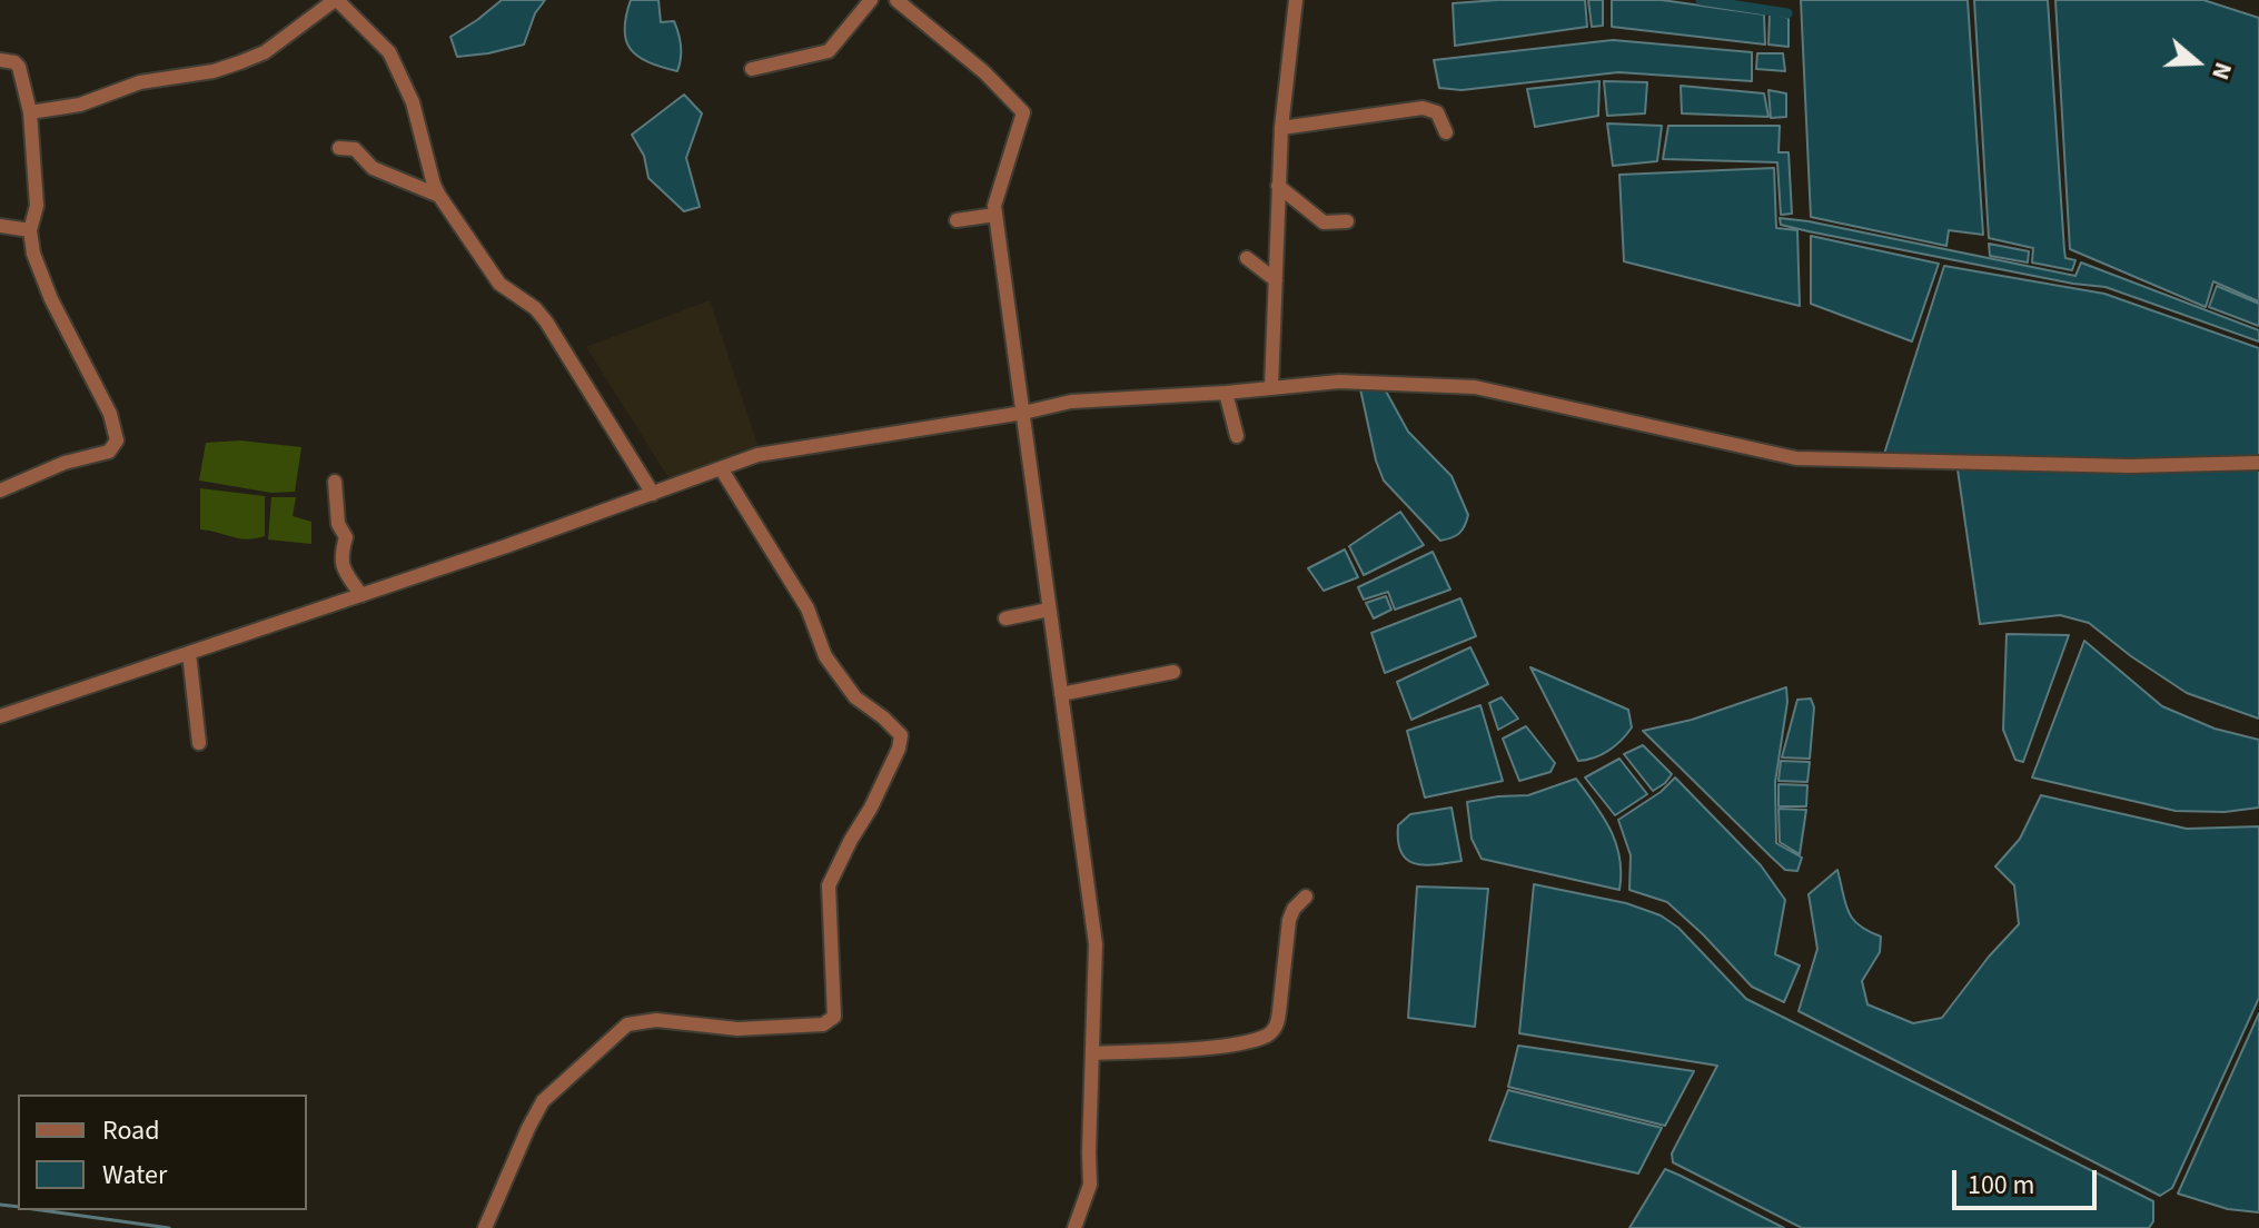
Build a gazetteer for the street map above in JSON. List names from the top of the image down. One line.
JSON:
{"legend":["Road","Water"],"scale_bar":"100 m","north":"right"}
